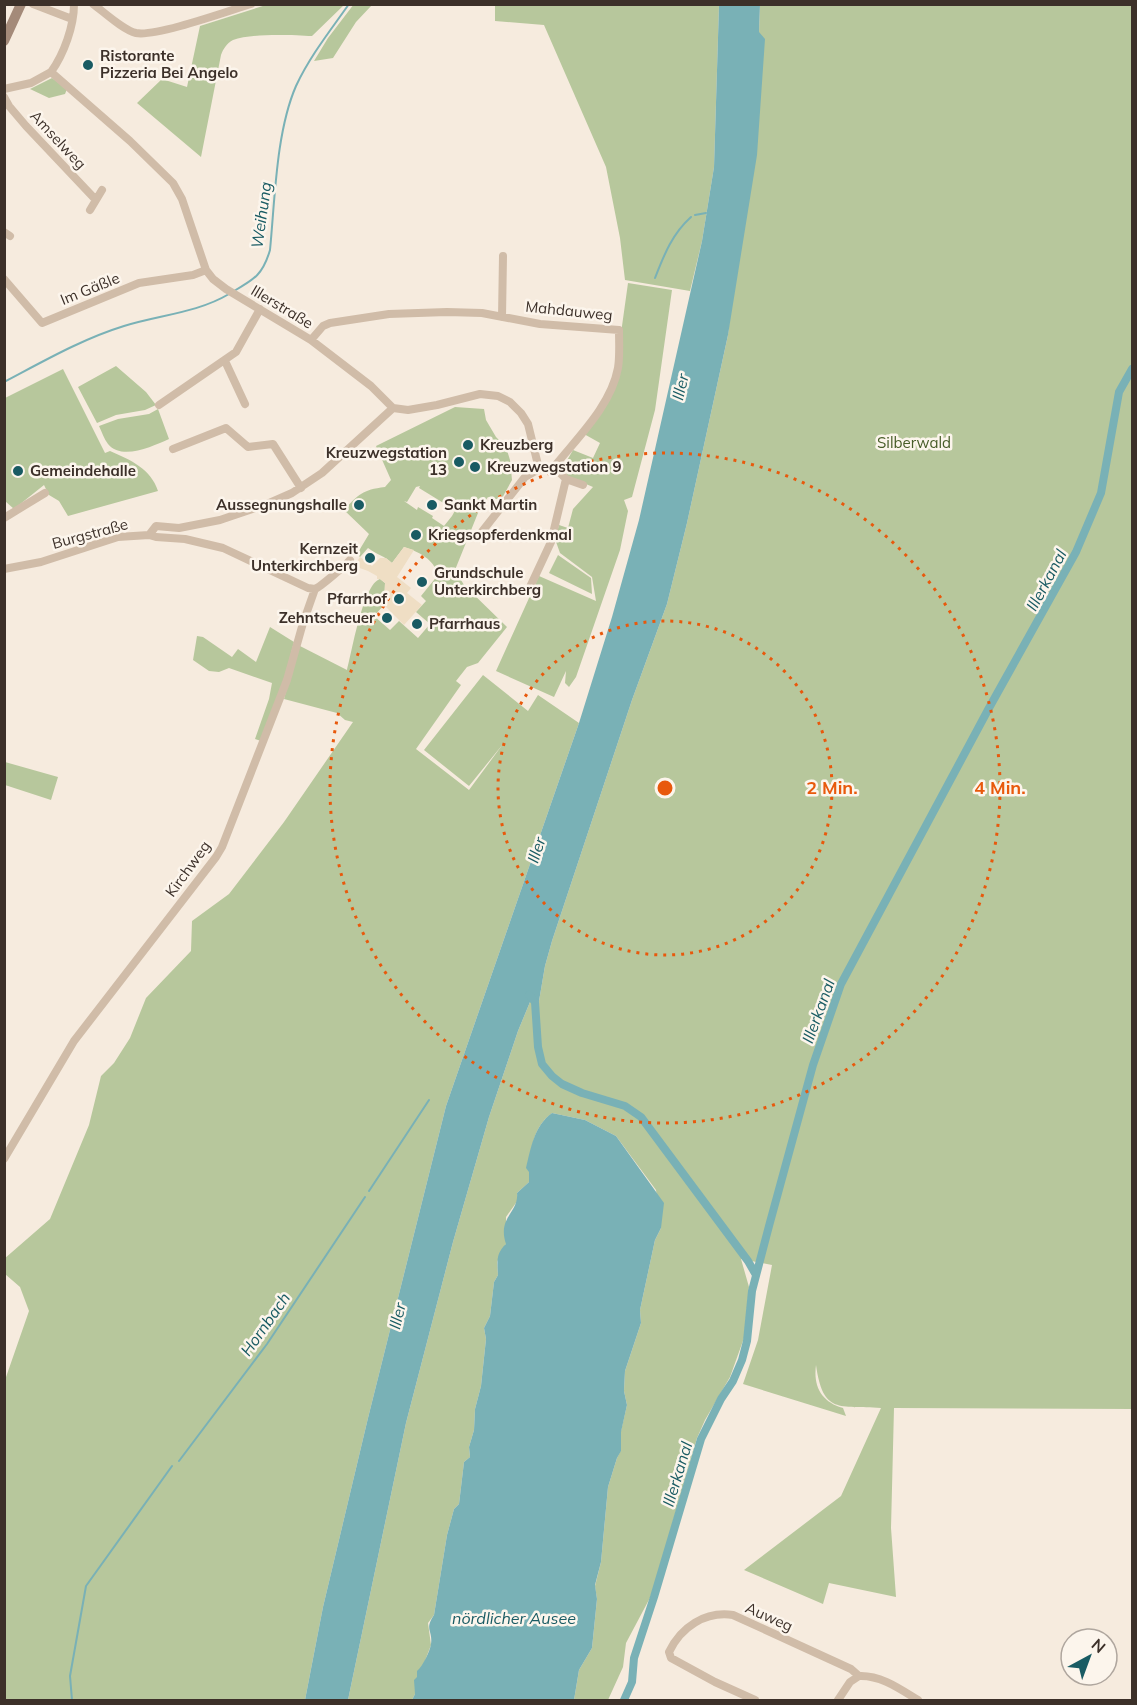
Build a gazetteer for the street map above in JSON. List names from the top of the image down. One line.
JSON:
{"streets":{"street":["Amselweg","Im Gäßle","Illerstraße","Mahdauweg","Burgstraße","Kirchweg","Auweg"]},"crossings":[["Im Gäßle","Illerstraße"],["Illerstraße","Mahdauweg"],["Illerstraße","Burgstraße"]],"water":["Weihung","Iller","Illerkanal","Hornbach","nördlicher Ausee"],"parks":["Silberwald"],"places":["Ristorante Pizzeria Bei Angelo","Kreuzberg","Kreuzwegstation 13","Kreuzwegstation 9","Gemeindehalle","Aussegnungshalle","Sankt Martin","Kriegsopferdenkmal","Kernzeit Unterkirchberg","Grundschule Unterkirchberg","Pfarrhof","Zehntscheuer","Pfarrhaus"],"north":"top right","rings":["2 Min.","4 Min."]}
